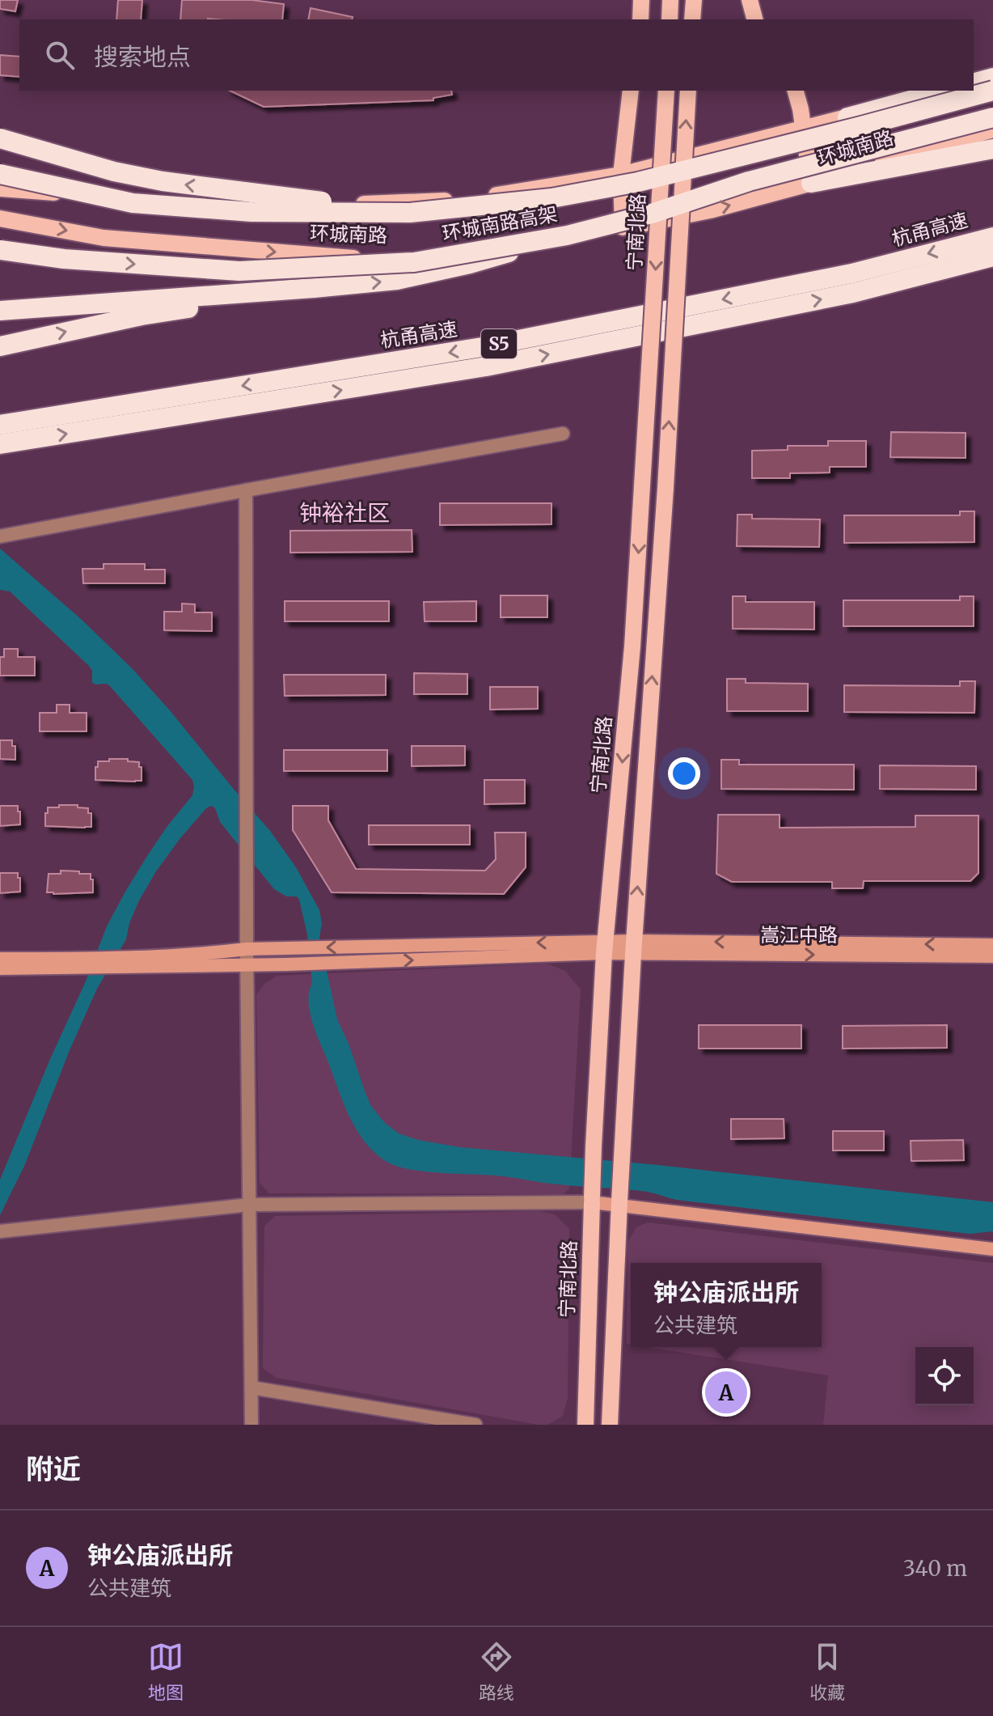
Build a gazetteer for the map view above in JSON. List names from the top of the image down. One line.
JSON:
{"streets":{"highway":["环城南路高架","杭甬高速","S5"],"main road":["环城南路","宁南北路"],"street":["嵩江中路"]},"crossings":[["宁南北路","嵩江中路"]],"districts":["钟裕社区"],"page":{"search":"搜索地点","popup":["钟公庙派出所","公共建筑"],"pins":"A","heading":"附近","list":[{"mark":"A","name":"钟公庙派出所","note":"公共建筑","value":"340 m"}],"nav":["地图","路线","收藏"]}}
